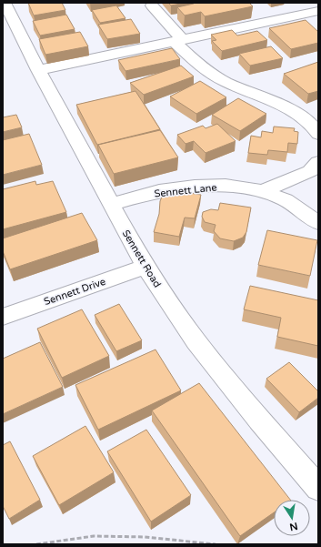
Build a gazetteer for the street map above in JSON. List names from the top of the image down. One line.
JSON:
{"streets":{"street":["Sennett Lane","Sennett Road","Sennett Drive"]},"crossings":[["Sennett Lane","Sennett Road"],["Sennett Road","Sennett Drive"]],"north":"bottom"}
